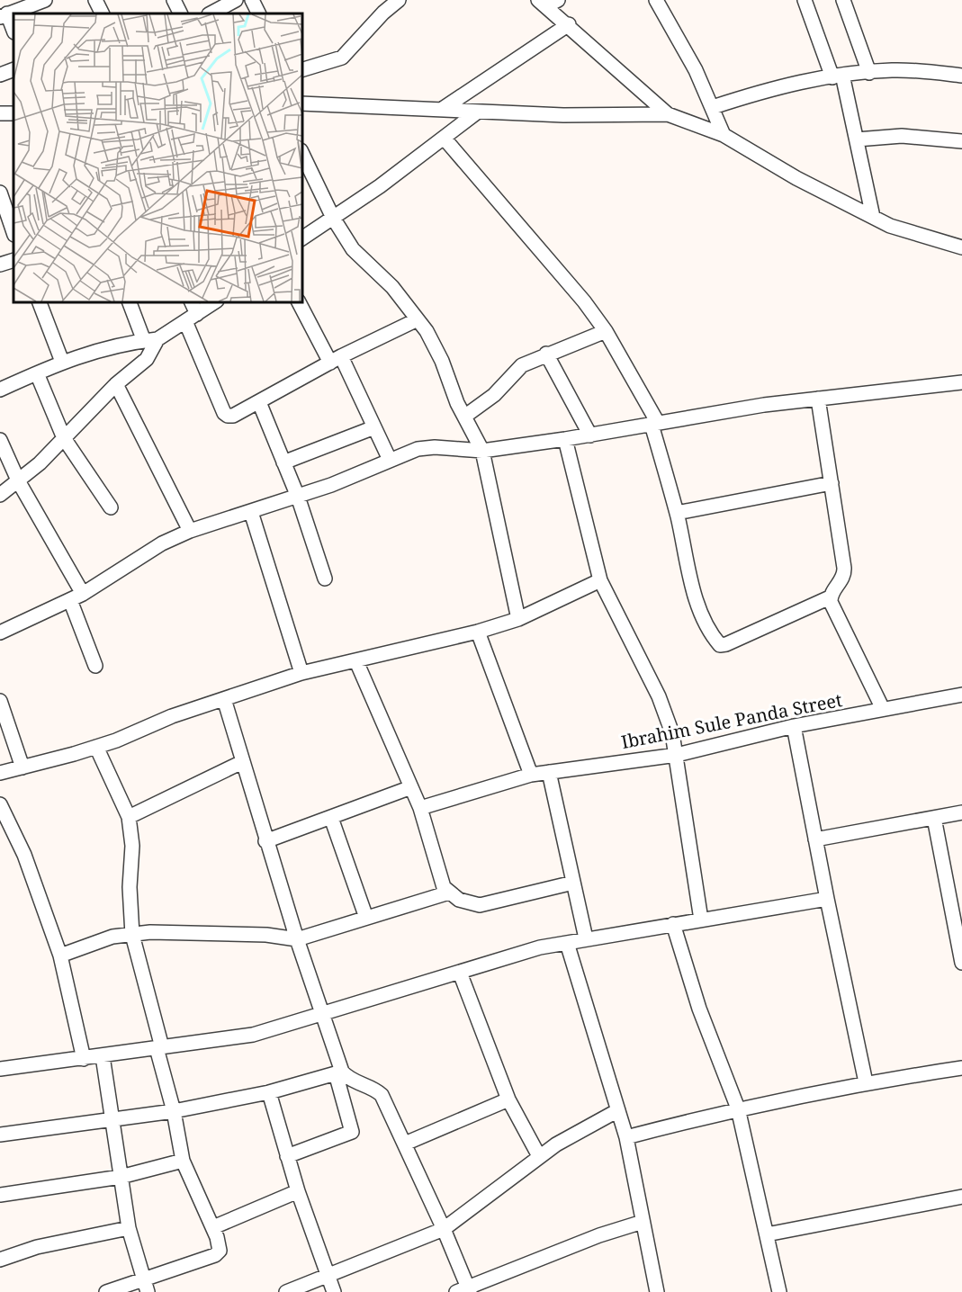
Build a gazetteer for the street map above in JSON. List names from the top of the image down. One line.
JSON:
{"streets":{"street":["Ibrahim Sule Panda Street"]}}
